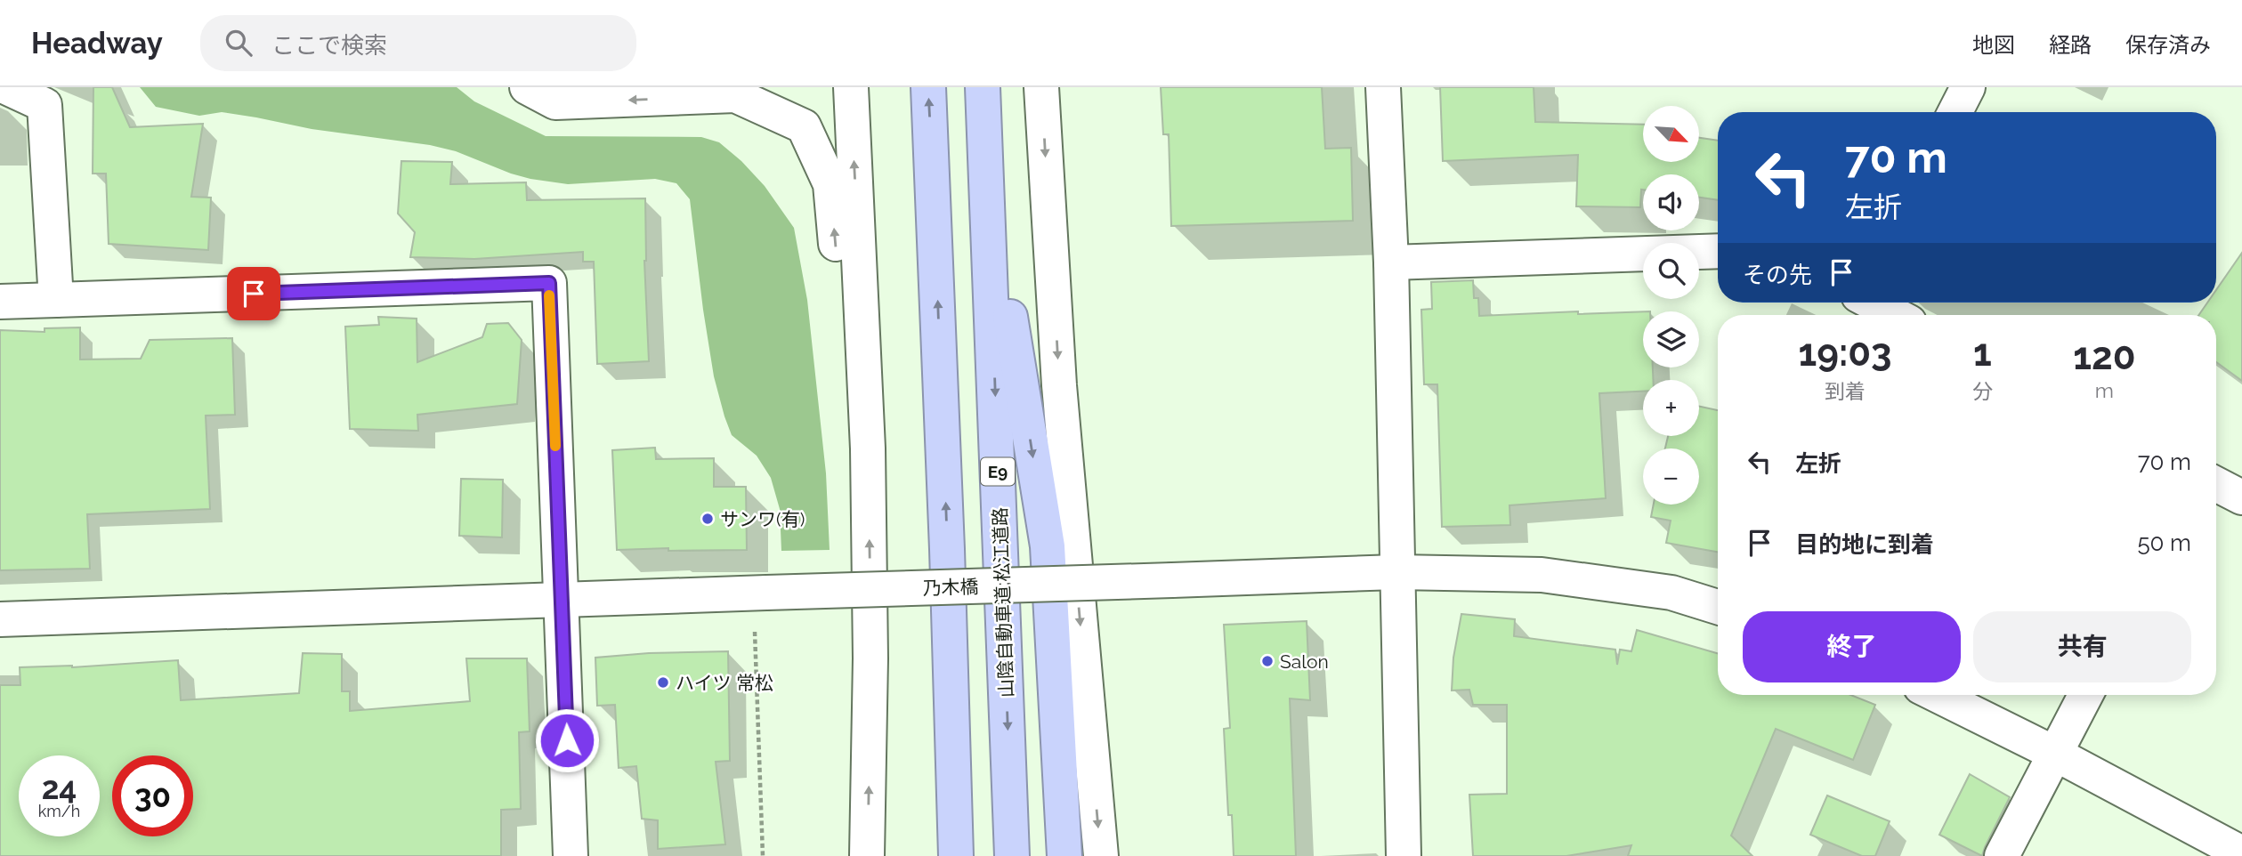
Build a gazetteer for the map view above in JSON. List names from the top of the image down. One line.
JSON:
{"streets":{"highway":["E9","山陰自動車道;松江道路"],"street":["乃木橋"]},"places":["サンワ(有)","Salon","ハイツ 常松"],"north":"bottom right","page":{"header":"Headway","search":"ここで検索","nav":["地図","経路","保存済み"],"map_buttons":["+","−"],"turn":["70 m","左折"],"then":"その先","eta":["19:03","到着","1","分","120","m"],"list":[{"name":"左折","value":"70 m"},{"name":"目的地に到着","value":"50 m"}],"buttons":["終了","共有"],"speed":"24 km/h","limit":"30"}}
